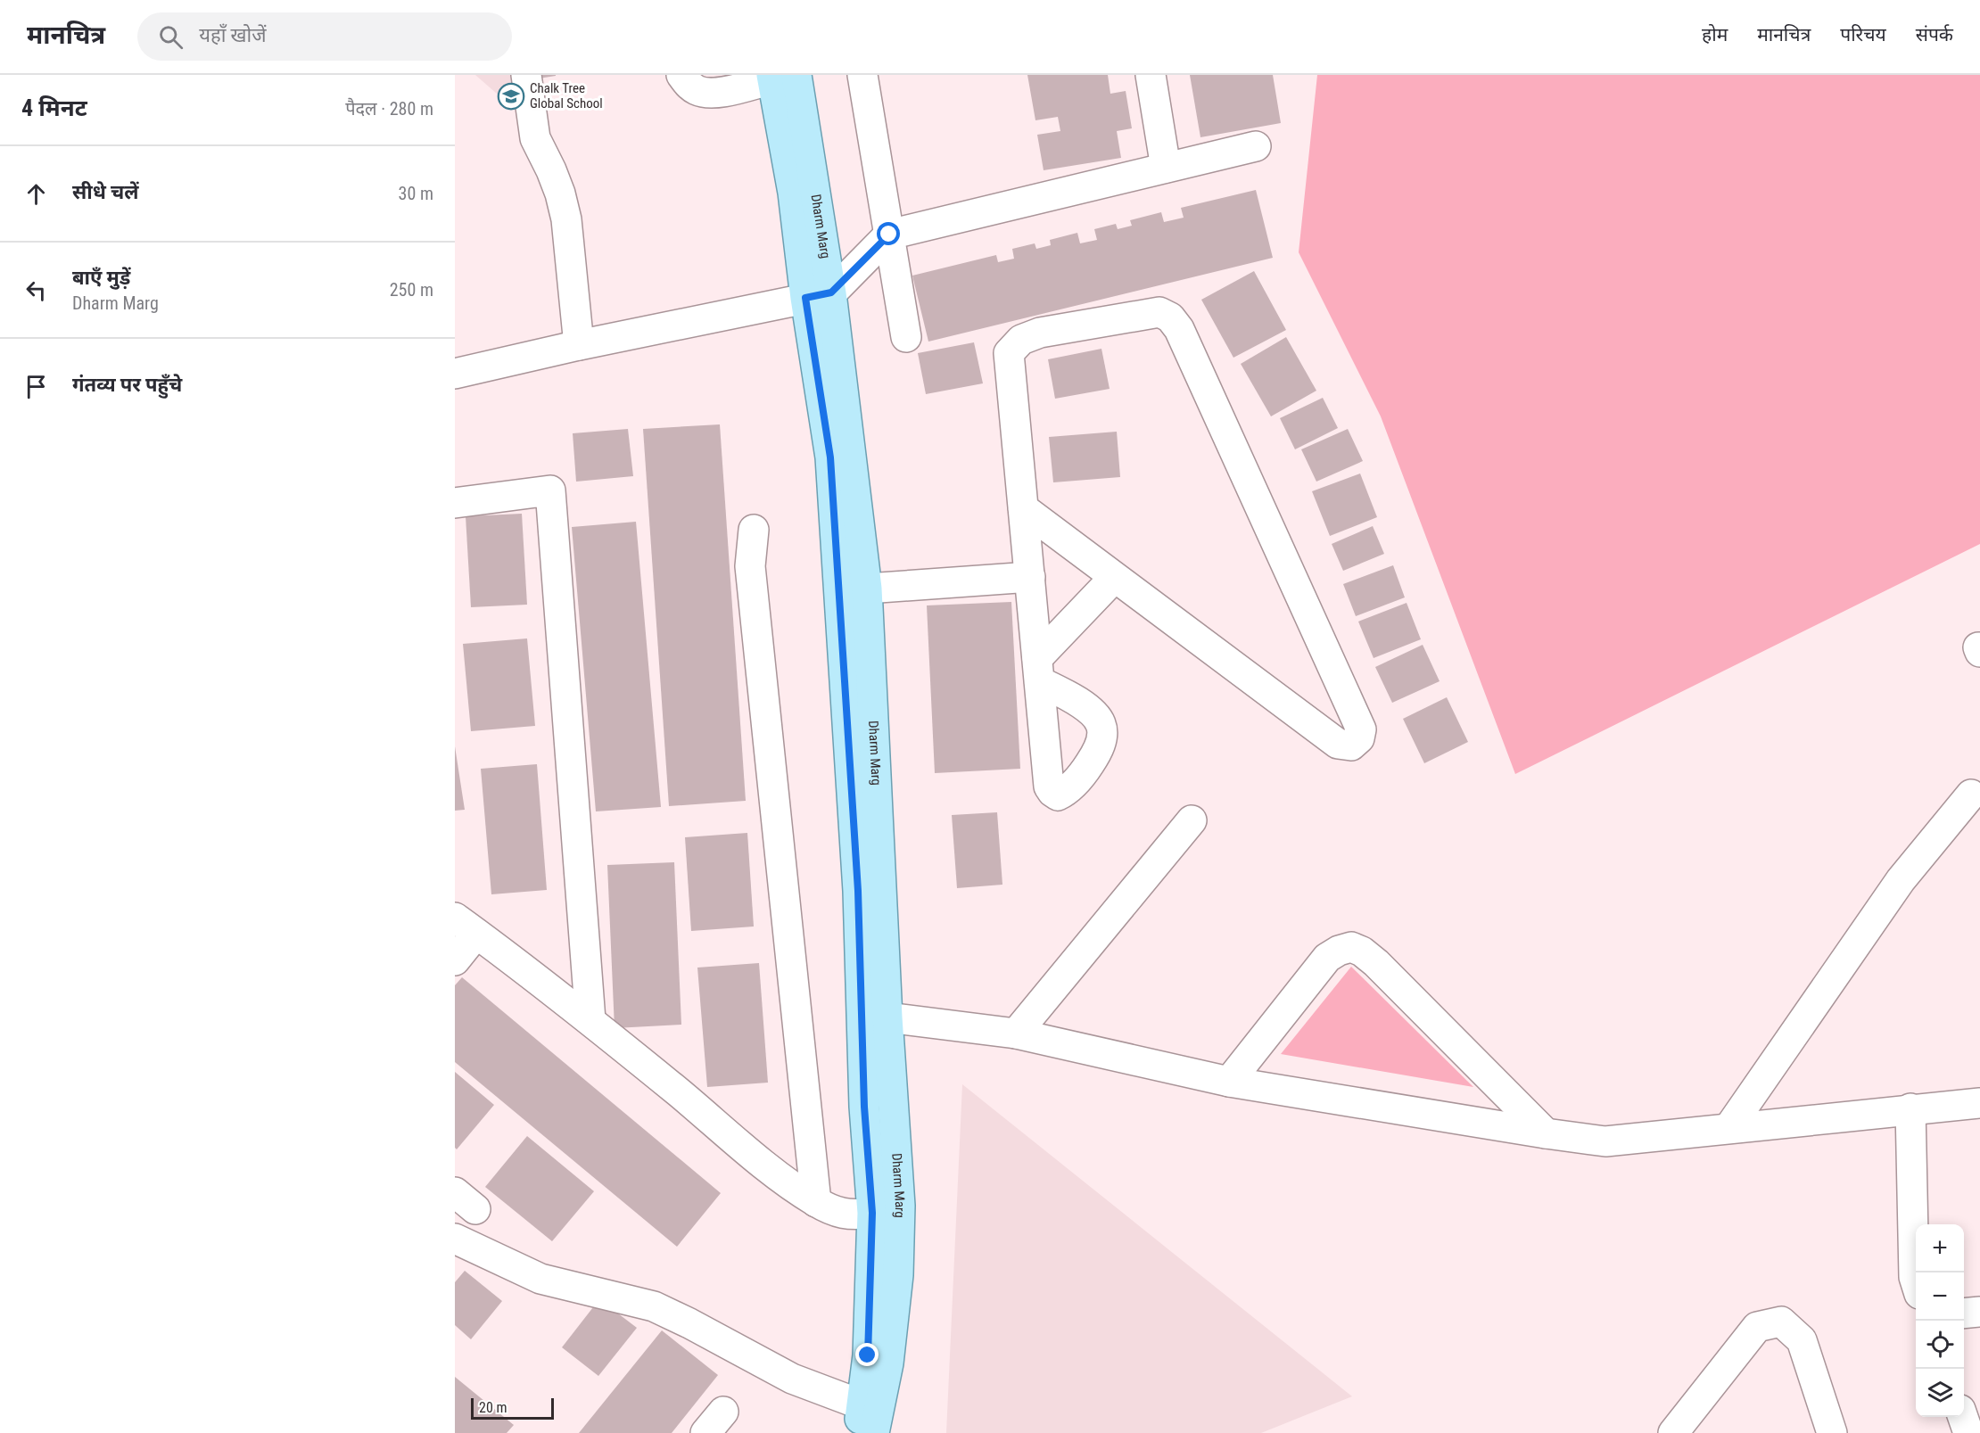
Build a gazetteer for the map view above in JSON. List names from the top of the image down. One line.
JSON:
{"streets":{"main road":["Dharm Marg"]},"places":{"school or university":["Chalk Tree Global School"]},"scale_bar":"20 m","page":{"header":"मानचित्र","search":"यहाँ खोजें","nav":["होम","मानचित्र","परिचय","संपर्क"],"heading":["4 मिनट","पैदल · 280 m"],"list":[["सीधे चलें","30 m"],["बाएँ मुड़ें","Dharm Marg","250 m"],"गंतव्य पर पहुँचे"],"map_buttons":["+","−"],"scale":"20 m"}}
